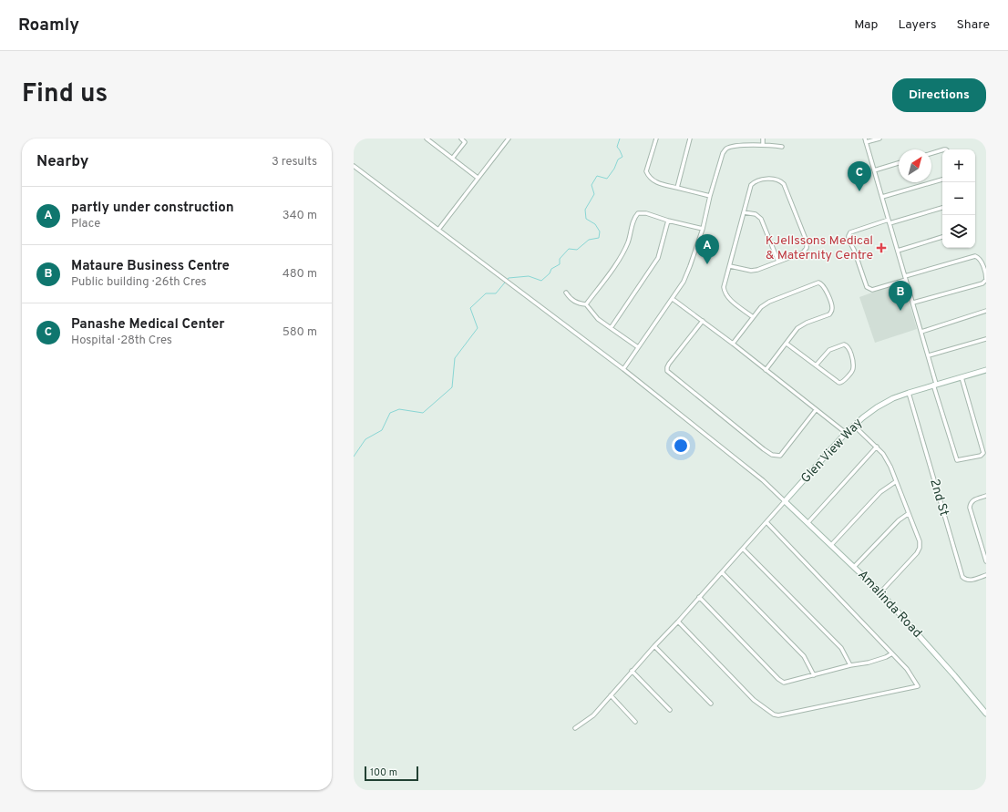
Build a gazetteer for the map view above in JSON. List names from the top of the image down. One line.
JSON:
{"streets":{"street":["Glen View Way","2nd St","Amalinda Road"]},"crossings":[["Glen View Way","2nd St"],["Glen View Way","Amalinda Road"]],"places":{"health":["KJellssons Medical & Maternity Centre"]},"scale_bar":"100 m","north":"top right","page":{"header":"Roamly","nav":["Map","Layers","Share"],"title":"Find us","buttons":"Directions","heading":["Nearby","3 results"],"map_buttons":["+","−"],"pins":["C","A","B"],"list":[{"mark":"A","name":"partly under construction","note":"Place","value":"340 m"},{"mark":"B","name":"Mataure Business Centre","note":"Public building · 26th Cres","value":"480 m"},{"mark":"C","name":"Panashe Medical Center","note":"Hospital · 28th Cres","value":"580 m"}],"scale":"100 m"}}
